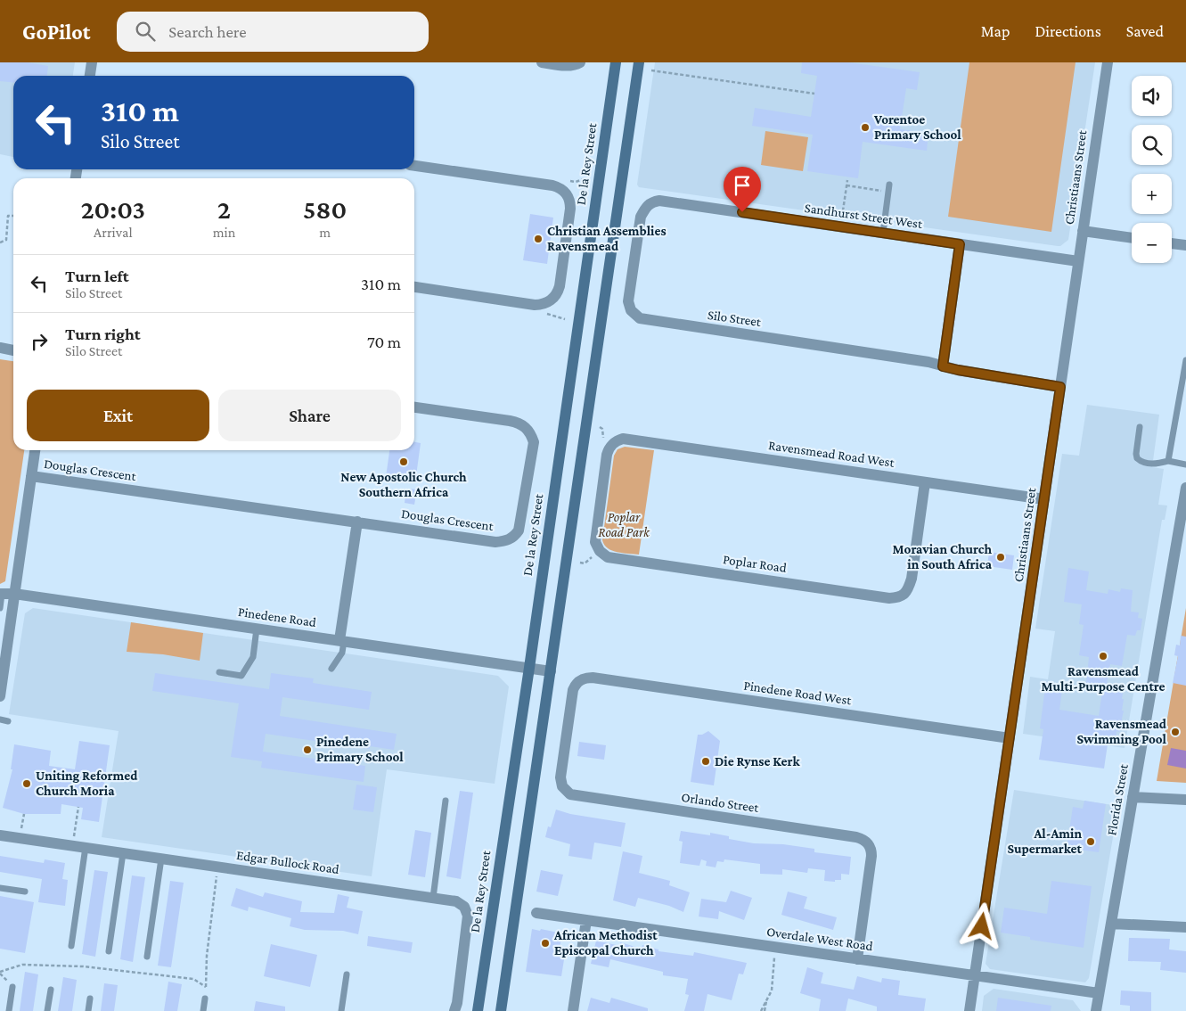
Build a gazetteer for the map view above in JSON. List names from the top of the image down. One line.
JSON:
{"streets":{"main road":["De la Rey Street"],"street":["Christiaans Street","Sandhurst Street West","Silo Street","Ravensmead Road West","Douglas Crescent","Poplar Road","Pinedene Road","Pinedene Road West","Florida Street","Orlando Street","Edgar Bullock Road","Overdale West Road"]},"crossings":[["De la Rey Street","Pinedene Road"],["Christiaans Street","Sandhurst Street West"],["Christiaans Street","Silo Street"],["Christiaans Street","Ravensmead Road West"],["Christiaans Street","Pinedene Road West"],["Christiaans Street","Overdale West Road"],["Sandhurst Street West","Silo Street"],["Ravensmead Road West","Poplar Road"],["Pinedene Road West","Orlando Street"],["Florida Street","Overdale West Road"],["Orlando Street","Overdale West Road"]],"parks":["Poplar Road Park"],"places":["Vorentoe Primary School","Christian Assemblies Ravensmead","New Apostolic Church Southern Africa","Moravian Church in South Africa","Ravensmead Multi-Purpose Centre","Ravensmead Swimming Pool","Pinedene Primary School","Die Rynse Kerk","Uniting Reformed Church Moria","Al-Amin Supermarket","African Methodist Episcopal Church"],"page":{"header":"GoPilot","search":"Search here","nav":["Map","Directions","Saved"],"map_buttons":["+","−"],"turn":["310 m","Silo Street"],"eta":["20:03","Arrival","2","min","580","m"],"list":[{"name":"Turn left","note":"Silo Street","value":"310 m"},{"name":"Turn right","note":"Silo Street","value":"70 m"}],"buttons":["Exit","Share"]}}
